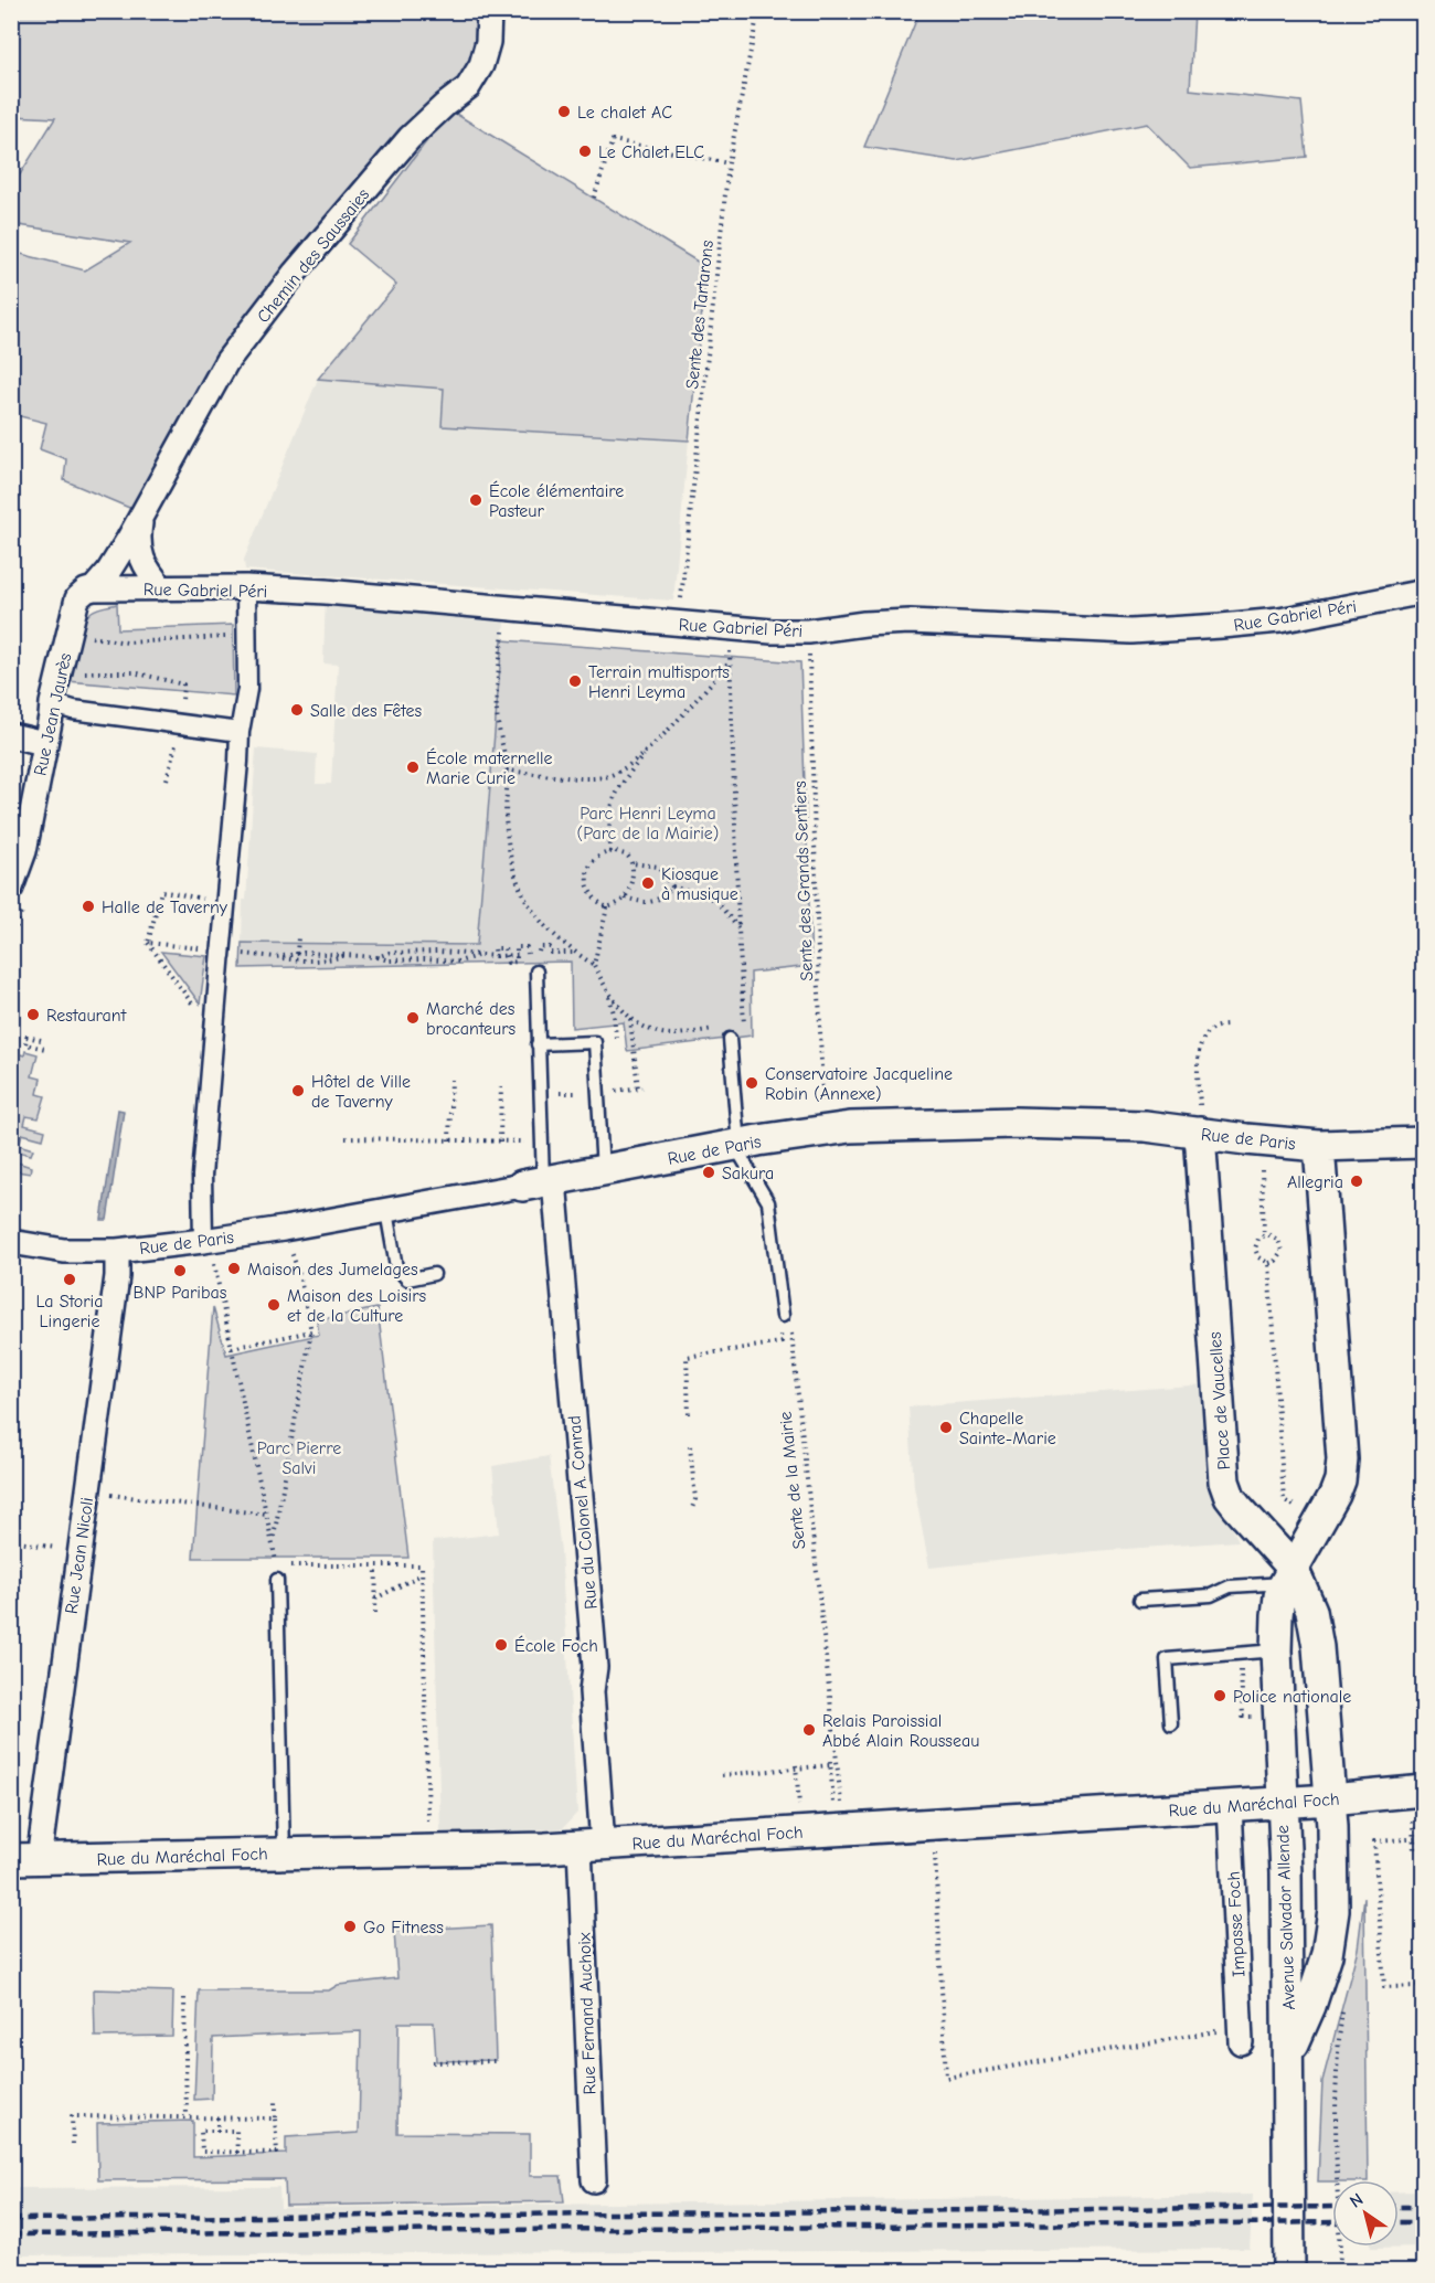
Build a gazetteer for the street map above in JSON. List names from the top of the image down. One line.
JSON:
{"streets":{"street":["Chemin des Saussaies","Rue Gabriel Péri","Rue Jean Jaurès","Rue de Paris","Place de Vaucelles","Rue du Colonel A. Conrad","Rue Jean Nicoli","Rue du Maréchal Foch","Avenue Salvador Allende","Impasse Foch","Rue Fernand Auchoix"],"path":["Sente des Tartarons","Sente des Grands Sentiers","Sente de la Mairie"]},"crossings":[["Chemin des Saussaies","Rue Gabriel Péri"],["Chemin des Saussaies","Rue Jean Jaurès"],["Sente des Tartarons","Rue Gabriel Péri"],["Rue Gabriel Péri","Rue Jean Jaurès"],["Rue Gabriel Péri","Sente des Grands Sentiers"],["Sente des Grands Sentiers","Rue de Paris"],["Rue de Paris","Place de Vaucelles"],["Rue de Paris","Rue du Colonel A. Conrad"],["Rue de Paris","Rue Jean Nicoli"],["Place de Vaucelles","Avenue Salvador Allende"],["Sente de la Mairie","Rue du Maréchal Foch"],["Rue du Colonel A. Conrad","Rue du Maréchal Foch"],["Rue du Colonel A. Conrad","Rue Fernand Auchoix"],["Rue Jean Nicoli","Rue du Maréchal Foch"],["Rue du Maréchal Foch","Avenue Salvador Allende"],["Rue du Maréchal Foch","Impasse Foch"],["Rue du Maréchal Foch","Rue Fernand Auchoix"]],"parks":["Parc Henri Leyma (Parc de la Mairie)","Parc Pierre Salvi"],"places":["Le chalet AC","Le Chalet ELC","École élémentaire Pasteur","Terrain multisports Henri Leyma","Salle des Fêtes","École maternelle Marie Curie","Kiosque à musique","Halle de Taverny","Restaurant","Marché des brocanteurs","Conservatoire Jacqueline Robin (Annexe)","Hôtel de Ville de Taverny","Sakura","Allegria","Maison des Jumelages","BNP Paribas","La Storia Lingerie","Maison des Loisirs et de la Culture","Chapelle Sainte-Marie","École Foch","Police nationale","Relais Paroissial Abbé Alain Rousseau","Go Fitness"],"north":"top left"}
